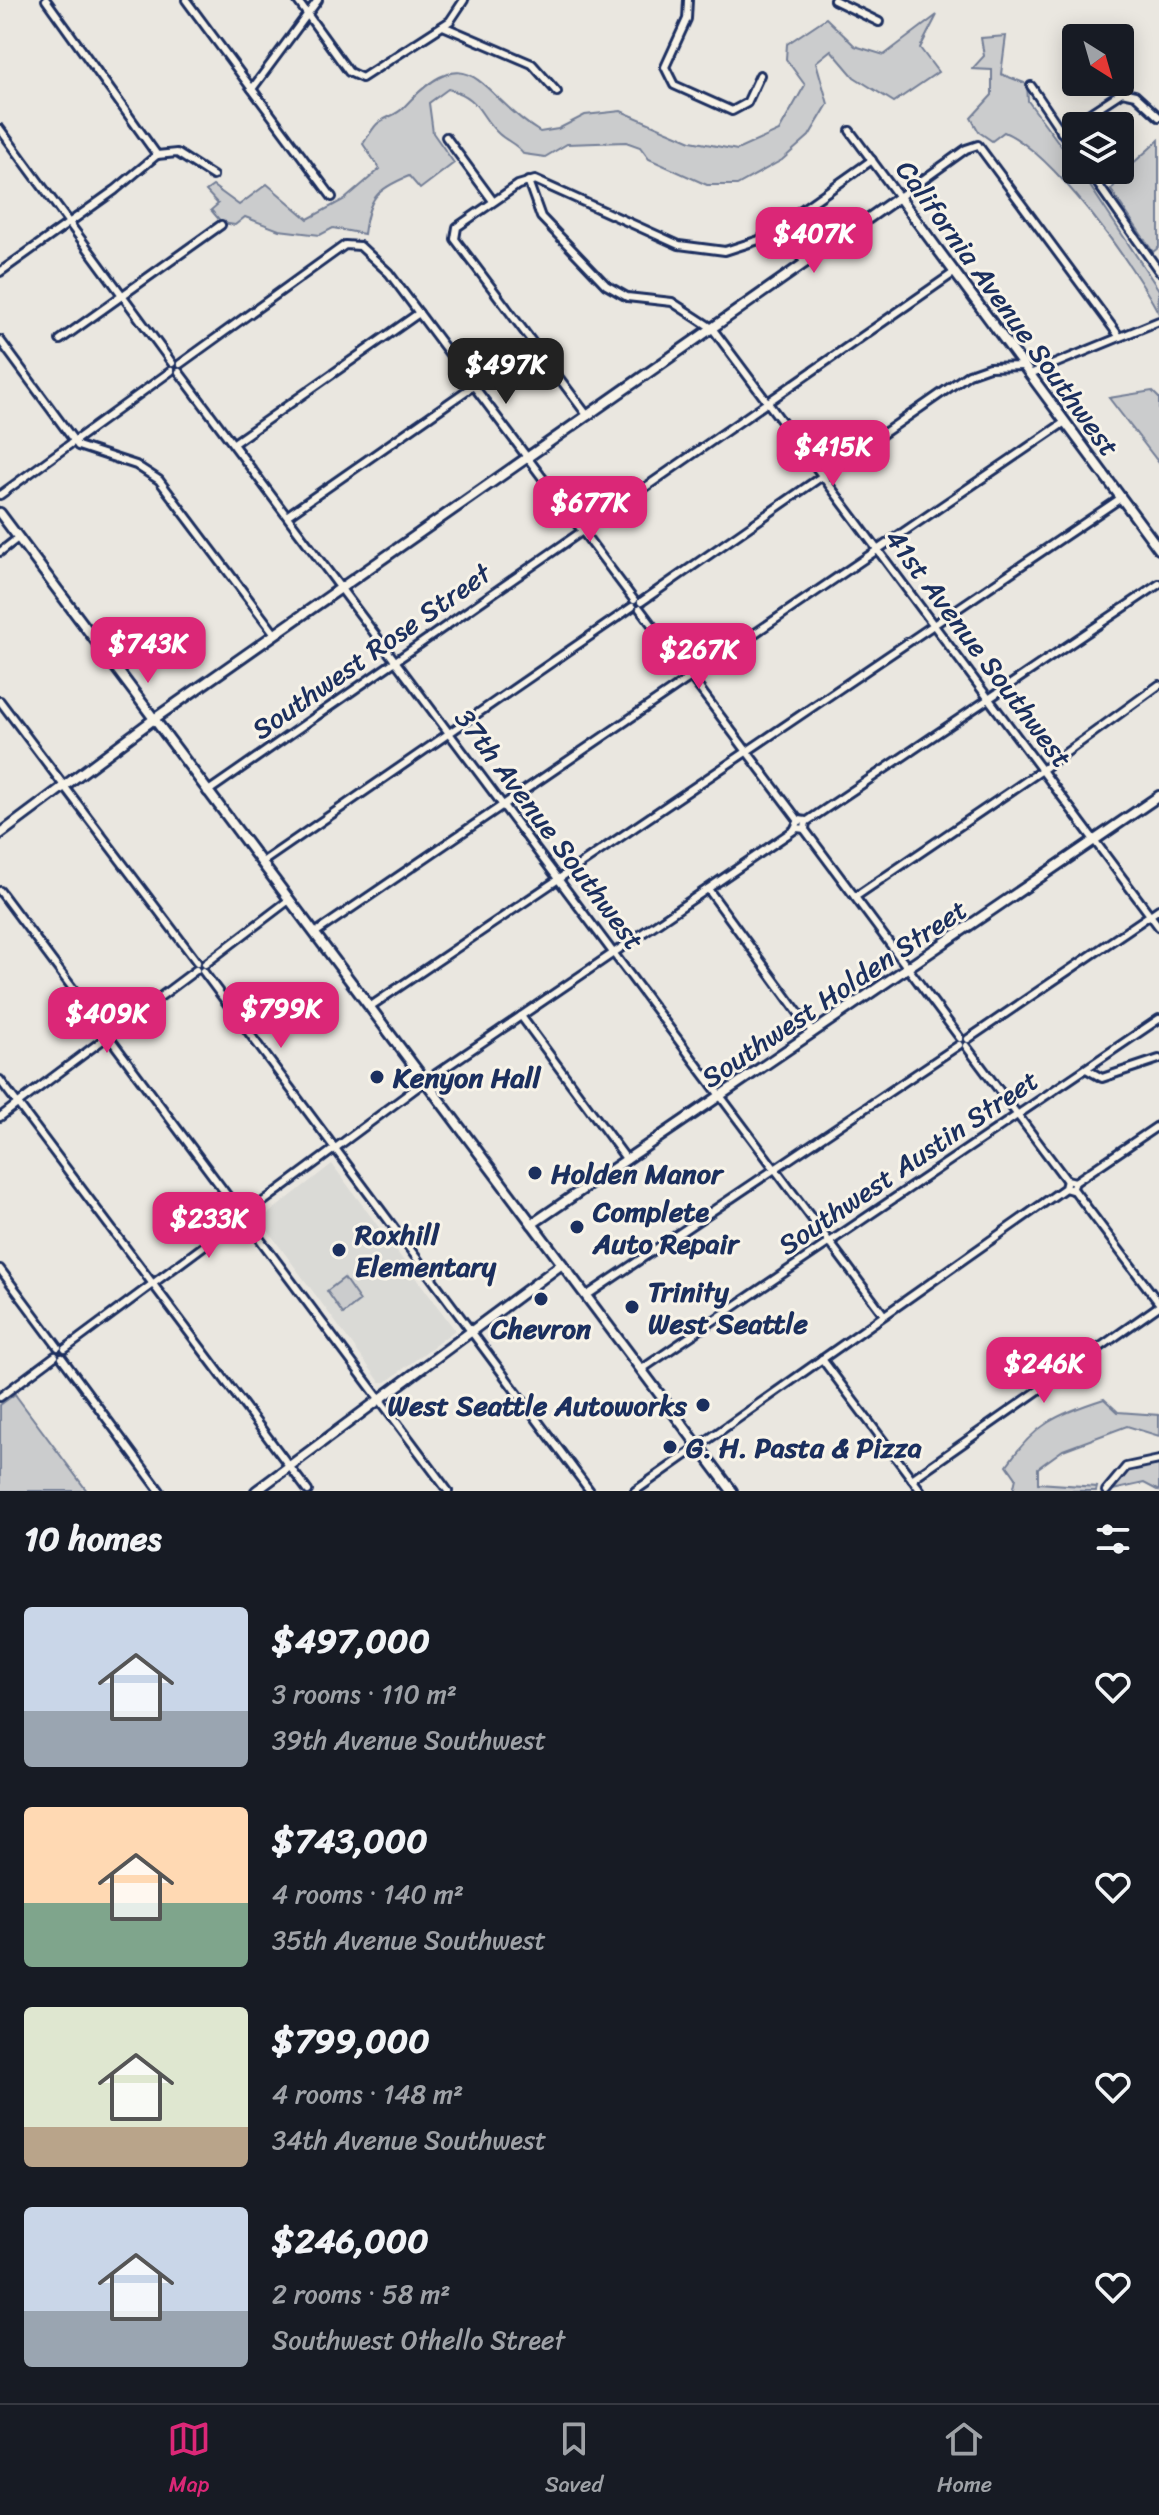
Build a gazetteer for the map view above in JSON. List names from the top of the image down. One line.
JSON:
{"streets":{"main road":["California Avenue Southwest","Southwest Holden Street"],"street":["41st Avenue Southwest","Southwest Rose Street","37th Avenue Southwest","Southwest Austin Street"]},"crossings":[["California Avenue Southwest","Southwest Rose Street"],["41st Avenue Southwest","Southwest Rose Street"],["41st Avenue Southwest","Southwest Holden Street"],["Southwest Rose Street","37th Avenue Southwest"],["37th Avenue Southwest","Southwest Holden Street"],["37th Avenue Southwest","Southwest Austin Street"]],"places":["Kenyon Hall","Holden Manor","Complete Auto Repair","Roxhill Elementary","Chevron","Trinity West Seattle","West Seattle Autoworks","G. H. Pasta & Pizza"],"north":"bottom right","page":{"price":["$407K","$497K","$415K","$677K","$743K","$267K","$799K","$409K","$233K","$246K"],"heading":"10 homes","list":[{"name":"$497,000","note":"3 rooms · 110 m² · 39th Avenue Southwest"},{"name":"$743,000","note":"4 rooms · 140 m² · 35th Avenue Southwest"},{"name":"$799,000","note":"4 rooms · 148 m² · 34th Avenue Southwest"},{"name":"$246,000","note":"2 rooms · 58 m² · Southwest Othello Street"}],"tabs":["Map","Saved","Home"]}}
